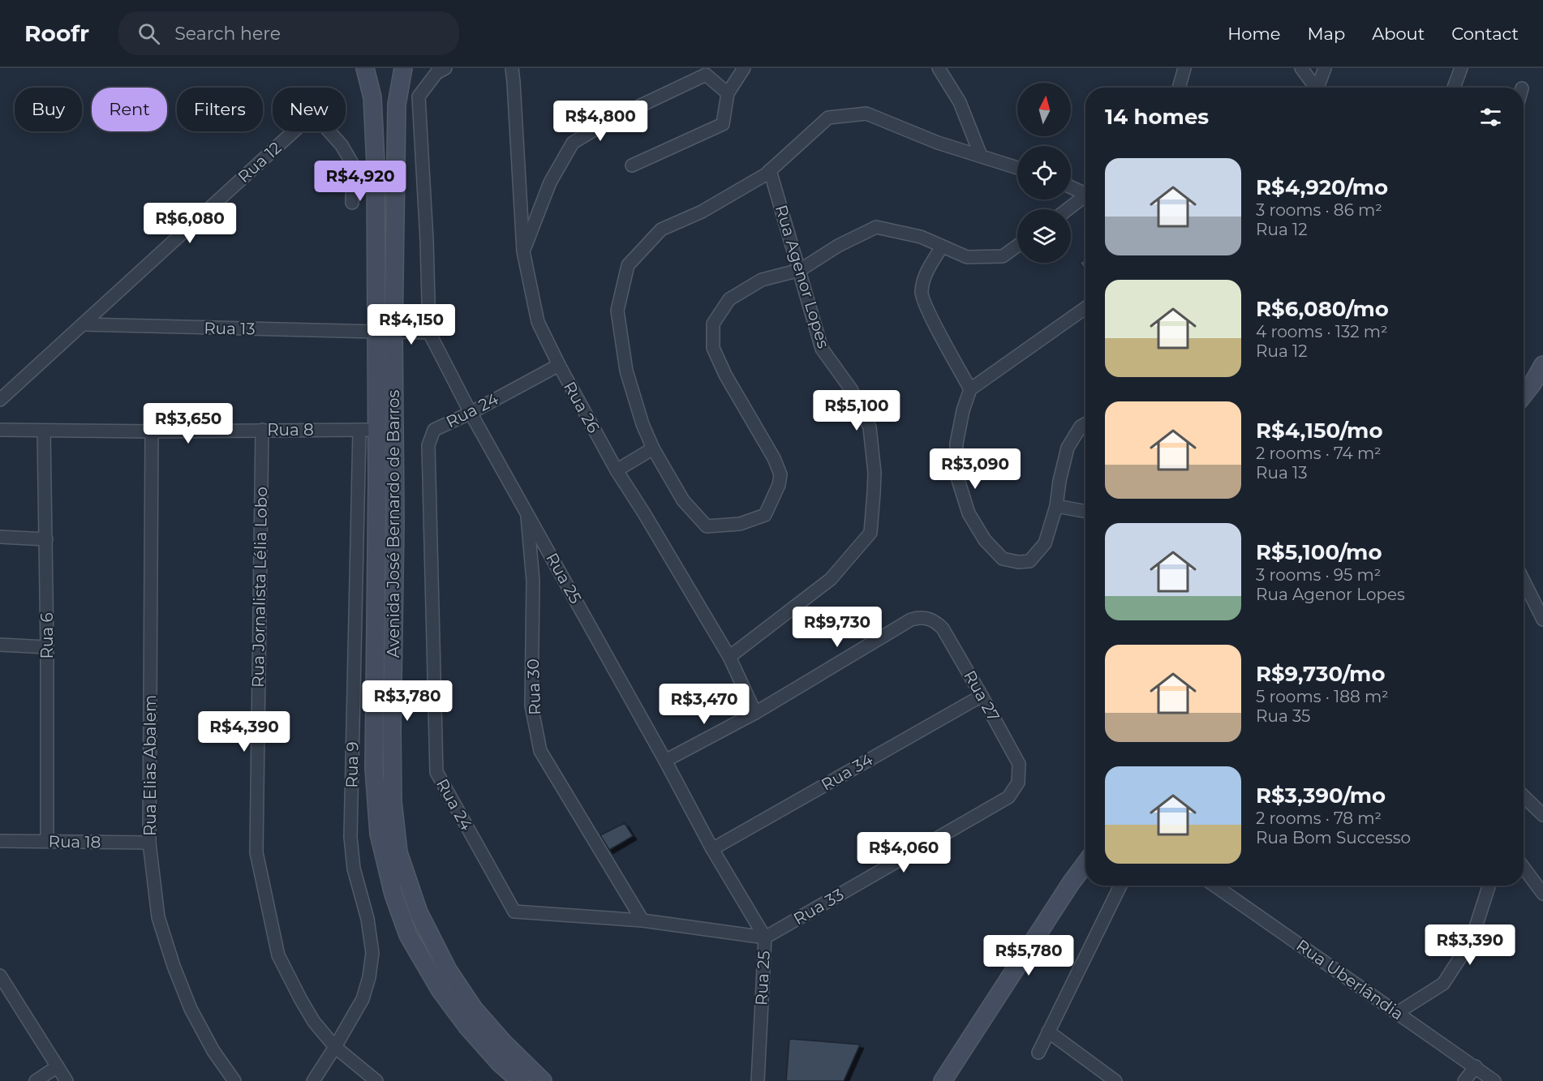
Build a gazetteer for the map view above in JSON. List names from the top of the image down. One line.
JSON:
{"streets":{"main road":["Avenida José Bernardo de Barros"],"street":["Rua 12","Rua Agenor Lopes","Rua 13","Rua 26","Rua 24","Rua 8","Rua 25","Rua Jornalista Lélia Lobo","Rua 6","Rua 30","Rua 27","Rua 9","Rua Elias Abalem","Rua 34","Rua 18","Rua 33","Rua Uberlândia"]},"crossings":[["Rua 12","Rua 13"],["Rua Agenor Lopes","Rua 26"],["Rua 13","Avenida José Bernardo de Barros"],["Rua 26","Rua 24"],["Rua 26","Rua 27"],["Rua 24","Rua 25"],["Rua 24","Rua 30"],["Rua 24","Rua 33"],["Rua 8","Avenida José Bernardo de Barros"],["Rua 8","Rua Jornalista Lélia Lobo"],["Rua 8","Rua 6"],["Rua 8","Rua 9"],["Rua 8","Rua Elias Abalem"],["Rua 25","Rua 30"],["Rua 25","Rua 34"],["Rua 25","Rua 33"],["Rua Jornalista Lélia Lobo","Rua 9"],["Rua 6","Rua 18"],["Rua 27","Rua 34"],["Rua 27","Rua 33"],["Rua Elias Abalem","Rua 18"]],"north":"top","page":{"header":"Roofr","search":"Search here","nav":["Home","Map","About","Contact"],"chip":["Buy","Rent","Filters","New"],"heading":"14 homes","price":["R$4,800","R$4,920","R$6,080","R$4,150","R$5,100","R$3,650","R$3,090","R$9,730","R$3,780","R$3,470","R$4,390","R$4,060","R$3,390","R$5,780"],"list":[{"name":"R$4,920/mo","note":"3 rooms · 86 m² · Rua 12"},{"name":"R$6,080/mo","note":"4 rooms · 132 m² · Rua 12"},{"name":"R$4,150/mo","note":"2 rooms · 74 m² · Rua 13"},{"name":"R$5,100/mo","note":"3 rooms · 95 m² · Rua Agenor Lopes"},{"name":"R$9,730/mo","note":"5 rooms · 188 m² · Rua 35"},{"name":"R$3,390/mo","note":"2 rooms · 78 m² · Rua Bom Successo"}]}}
